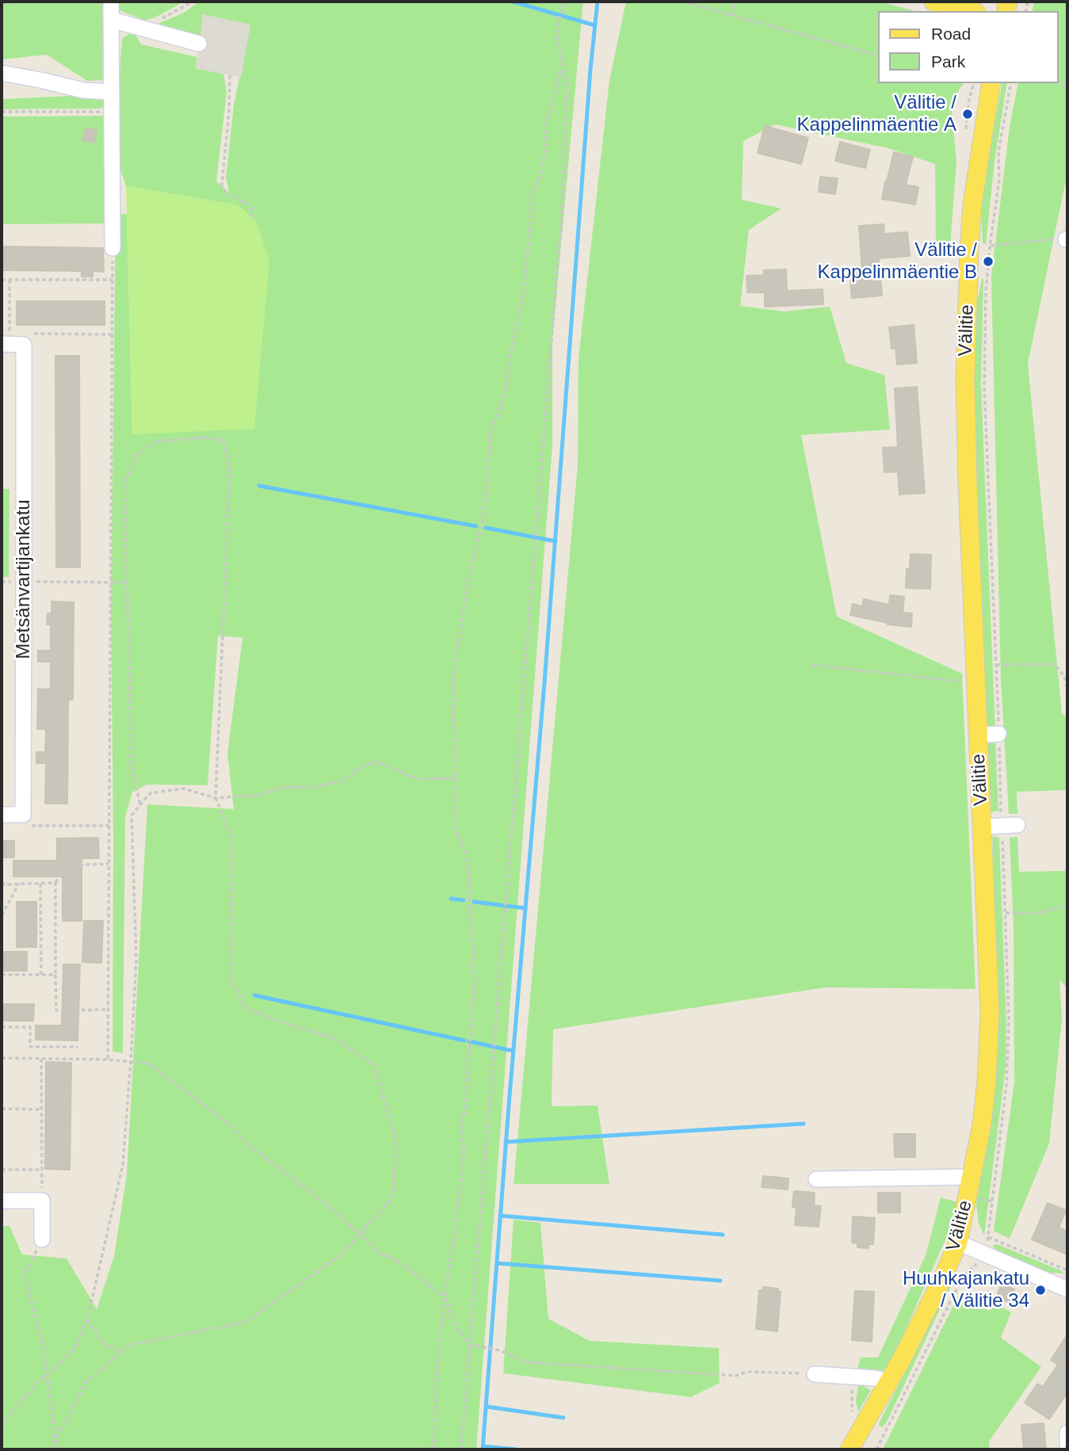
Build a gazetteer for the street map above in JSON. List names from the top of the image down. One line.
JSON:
{"streets":{"main road":["Välitie"],"street":["Metsänvartijankatu"]},"places":["Välitie / Kappelinmäentie A","Välitie / Kappelinmäentie B","Huuhkajankatu / Välitie 34"],"legend":["Road","Park"]}
